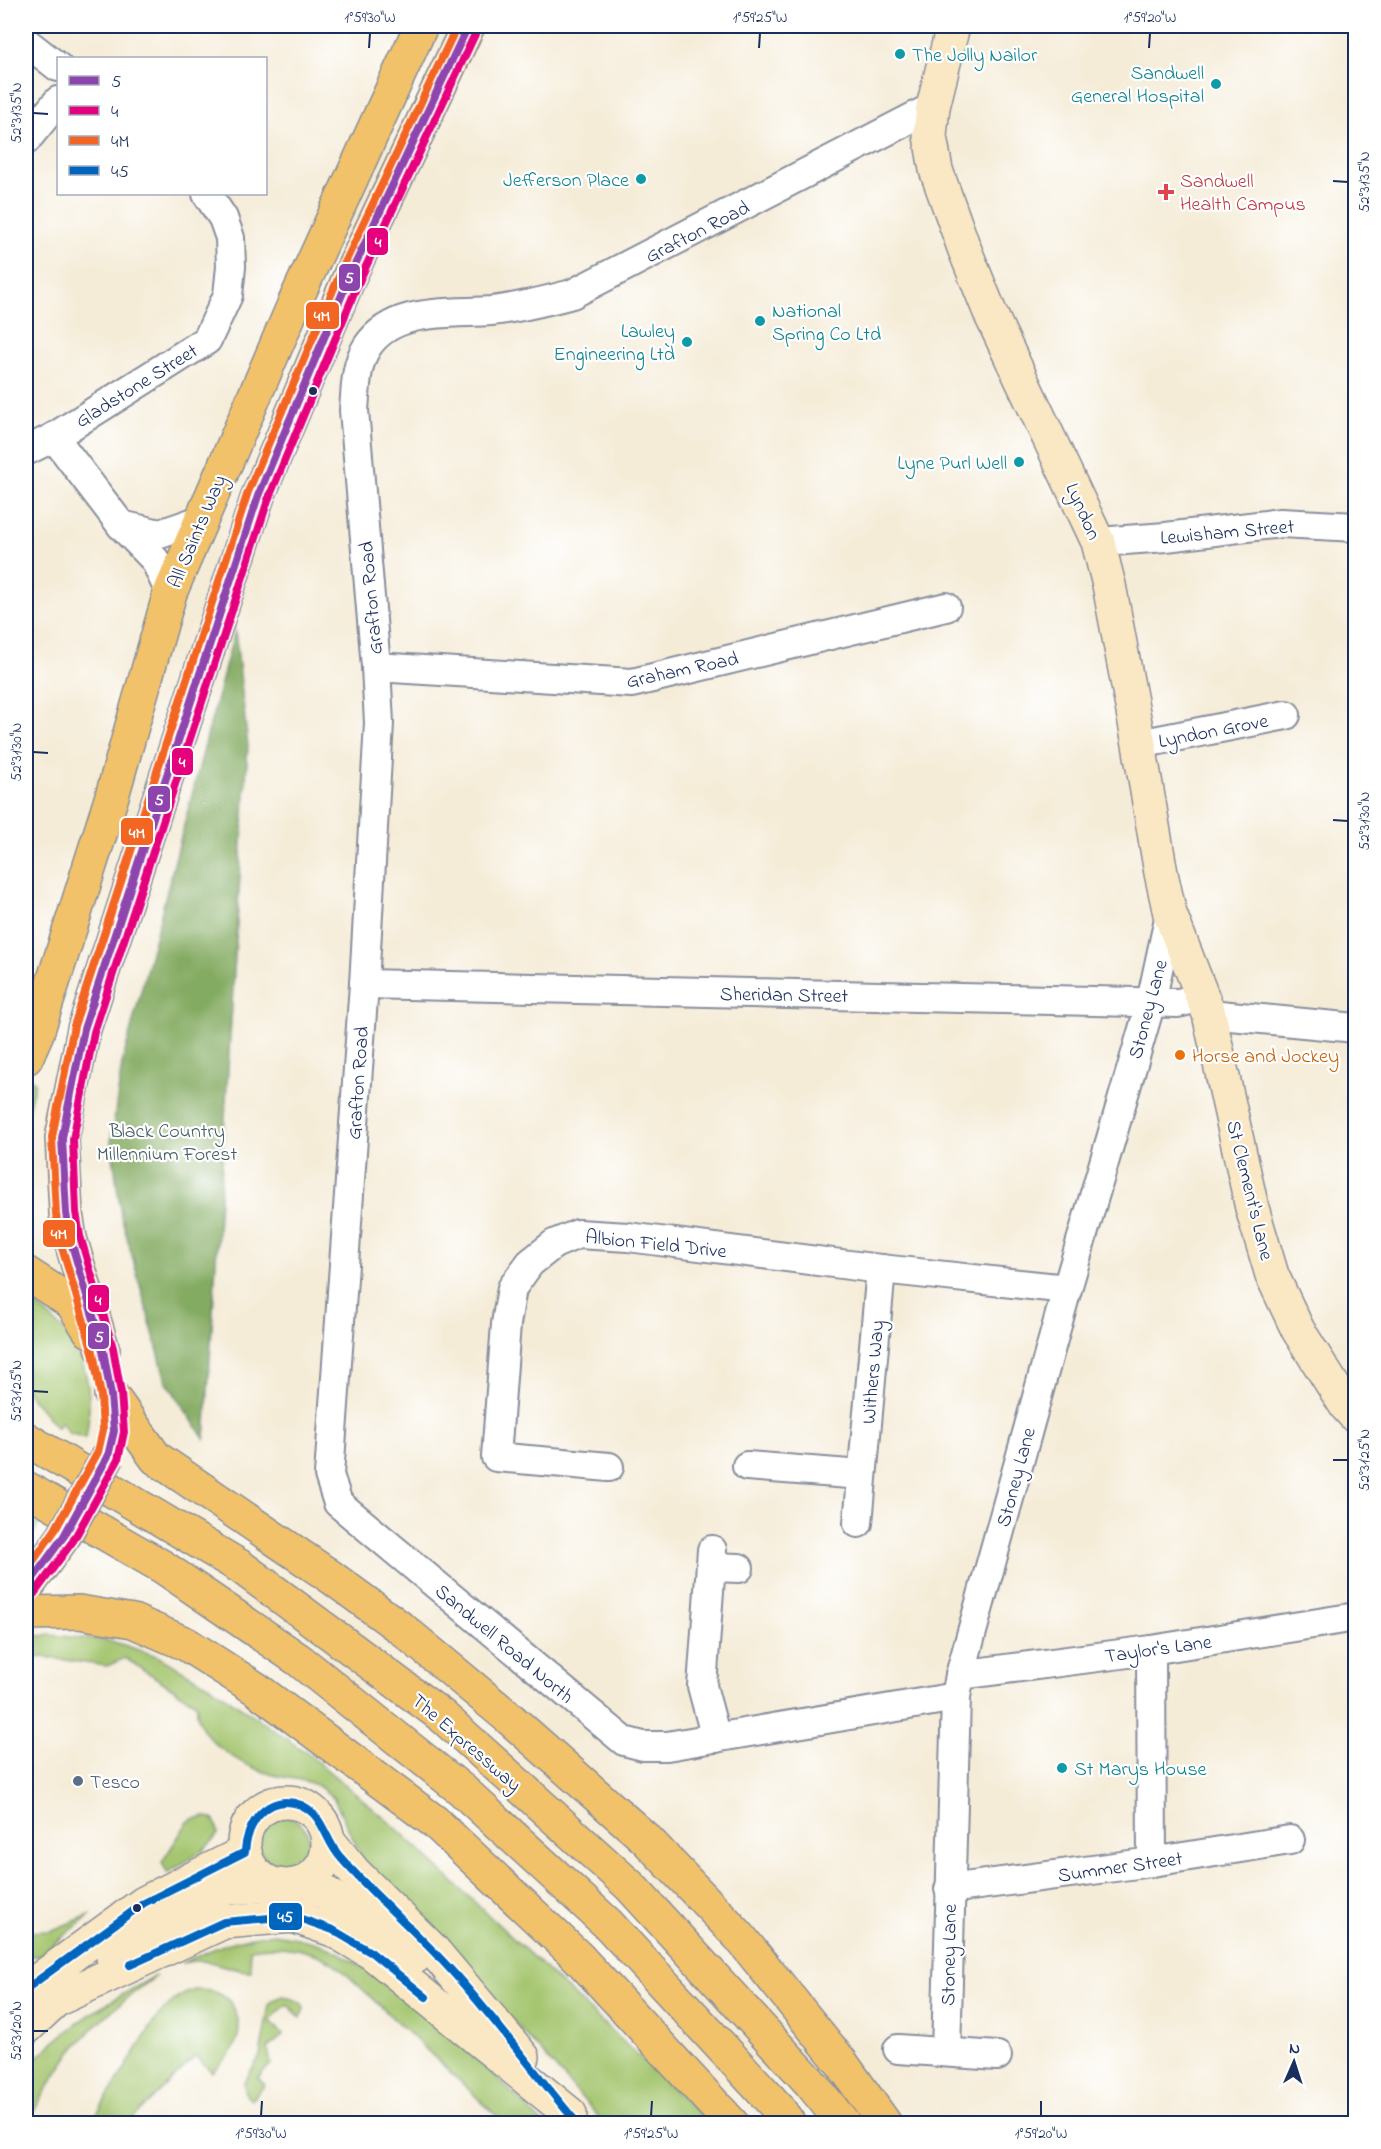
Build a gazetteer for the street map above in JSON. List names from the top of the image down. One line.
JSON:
{"streets":{"highway":["All Saints Way","The Expressway"],"street":["Grafton Road","Gladstone Street","Lyndon","Lewisham Street","Graham Road","Lyndon Grove","Sheridan Street","Stoney Lane","St Clement's Lane","Albion Field Drive","Withers Way","Sandwell Road North","Taylor's Lane","Summer Street"]},"crossings":[["Grafton Road","Lyndon"],["Grafton Road","Graham Road"],["Grafton Road","Sheridan Street"],["Grafton Road","Sandwell Road North"],["Lyndon","Lewisham Street"],["Lyndon","Lyndon Grove"],["Lyndon","Sheridan Street"],["Lyndon","Stoney Lane"],["Lyndon","St Clement's Lane"],["Sheridan Street","Stoney Lane"],["Sheridan Street","St Clement's Lane"],["Stoney Lane","Albion Field Drive"],["Stoney Lane","Sandwell Road North"],["Stoney Lane","Taylor's Lane"],["Stoney Lane","Summer Street"],["Albion Field Drive","Withers Way"],["Sandwell Road North","Taylor's Lane"]],"parks":["Black Country Millennium Forest"],"places":{"other":["The Jolly Nailor","Sandwell General Hospital","Jefferson Place","National Spring Co Ltd","Lawley Engineering Ltd","Lyne Purl Well","Horse and Jockey","St Marys House","Tesco"],"health":["Sandwell Health Campus"]},"lines":["transit line 5","transit line 4M","transit line 4","transit line 45"],"legend":["5","4","4M","45"],"north":"top","coordinates":["1°59'30\"W","1°59'25\"W","1°59'20\"W","52°31'35\"N","52°31'30\"N","52°31'25\"N","52°31'20\"N"]}
